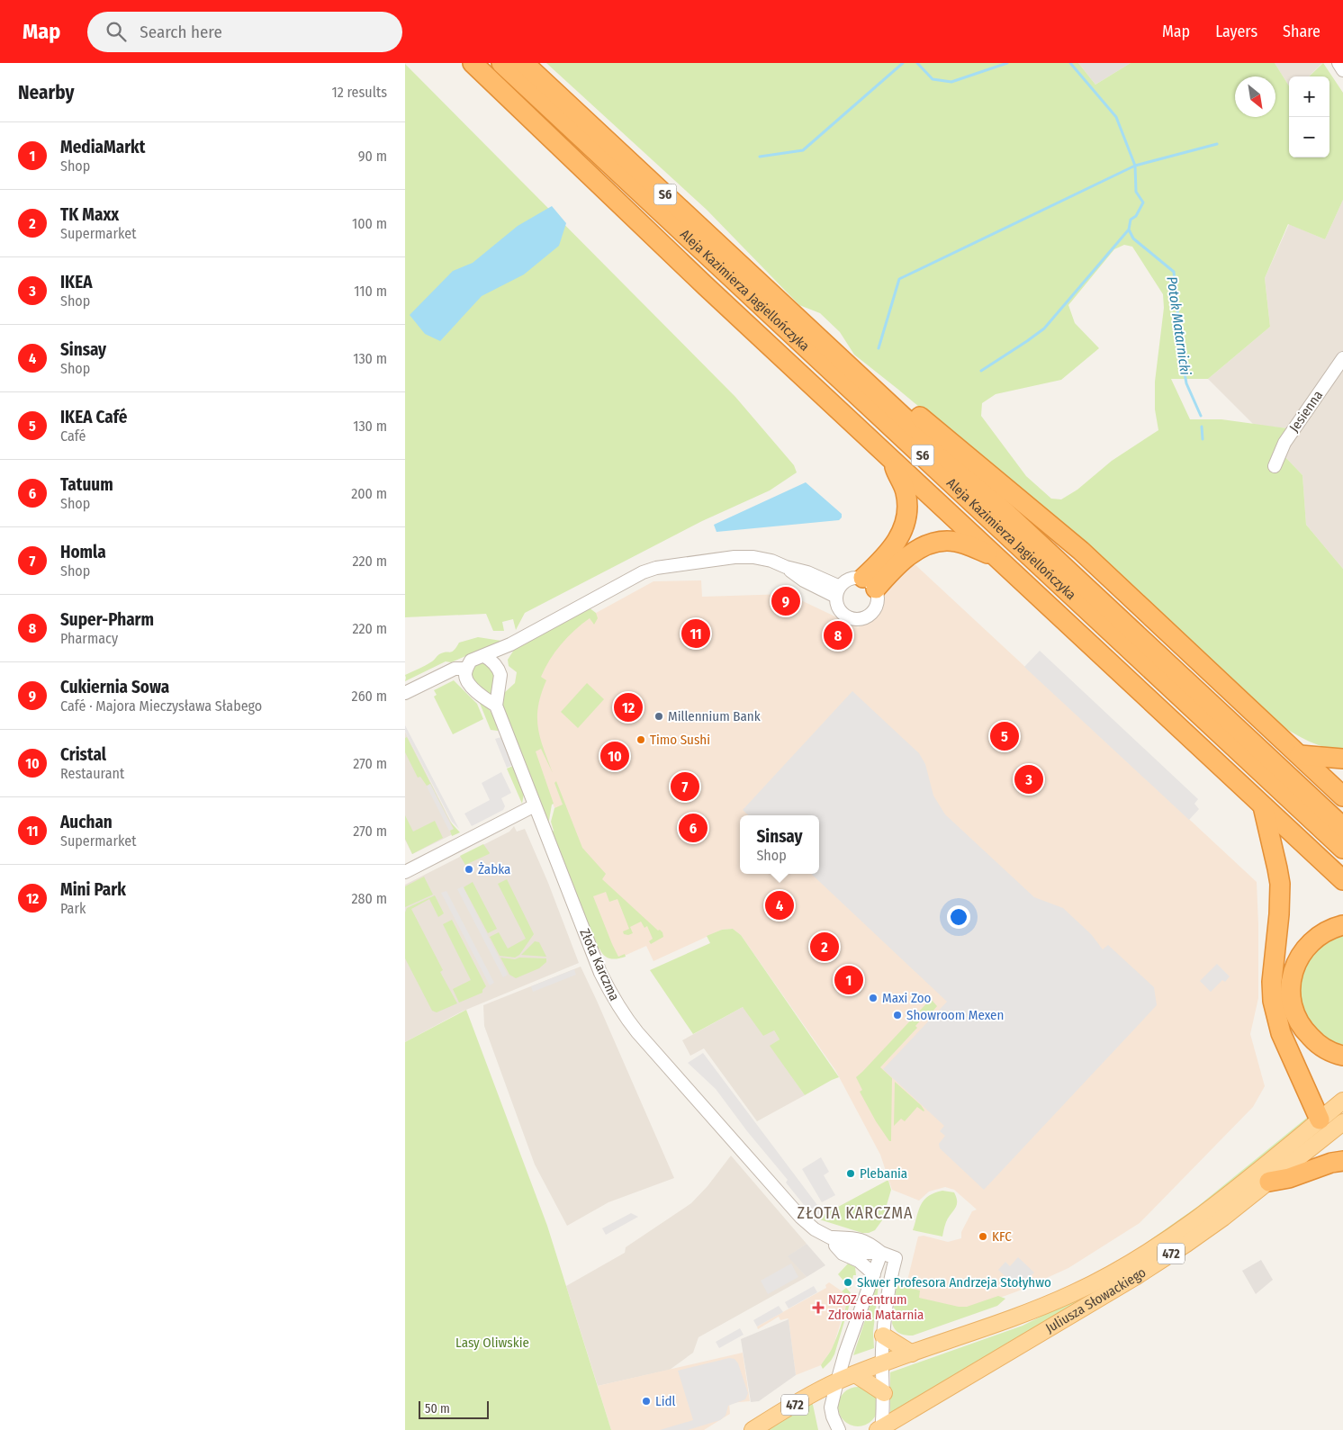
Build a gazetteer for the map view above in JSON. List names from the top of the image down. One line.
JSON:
{"streets":{"highway":["S6","Aleja Kazimierza Jagiellończyka"],"main road":["472","Juliusza Słowackiego"],"street":["Jesienna","Złota Karczma"]},"crossings":[["Złota Karczma","472"],["Złota Karczma","Juliusza Słowackiego"],["472","Juliusza Słowackiego"]],"districts":["ZŁOTA KARCZMA"],"water":["Potok Matarnicki"],"parks":["Lasy Oliwskie"],"places":{"other":["Millennium Bank","Timo Sushi","Żabka","Maxi Zoo","Showroom Mexen","Plebania","KFC","Skwer Profesora Andrzeja Stołyhwo","Lidl"],"health":["NZOZ Centrum Zdrowia Matarnia"]},"scale_bar":"50 m","north":"bottom right","page":{"header":"Map","search":"Search here","nav":["Map","Layers","Share"],"heading":["Nearby","12 results"],"map_buttons":["+","−"],"list":[{"mark":"1","name":"MediaMarkt","note":"Shop","value":"90 m"},{"mark":"2","name":"TK Maxx","note":"Supermarket","value":"100 m"},{"mark":"3","name":"IKEA","note":"Shop","value":"110 m"},{"mark":"4","name":"Sinsay","note":"Shop","value":"130 m"},{"mark":"5","name":"IKEA Café","note":"Café","value":"130 m"},{"mark":"6","name":"Tatuum","note":"Shop","value":"200 m"},{"mark":"7","name":"Homla","note":"Shop","value":"220 m"},{"mark":"8","name":"Super-Pharm","note":"Pharmacy","value":"220 m"},{"mark":"9","name":"Cukiernia Sowa","note":"Café · Majora Mieczysława Słabego","value":"260 m"},{"mark":"10","name":"Cristal","note":"Restaurant","value":"270 m"},{"mark":"11","name":"Auchan","note":"Supermarket","value":"270 m"},{"mark":"12","name":"Mini Park","note":"Park","value":"280 m"}],"pins":["9","11","8","12","5","10","3","7","6","4","2","1"],"popup":["Sinsay","Shop"],"scale":"50 m"}}
